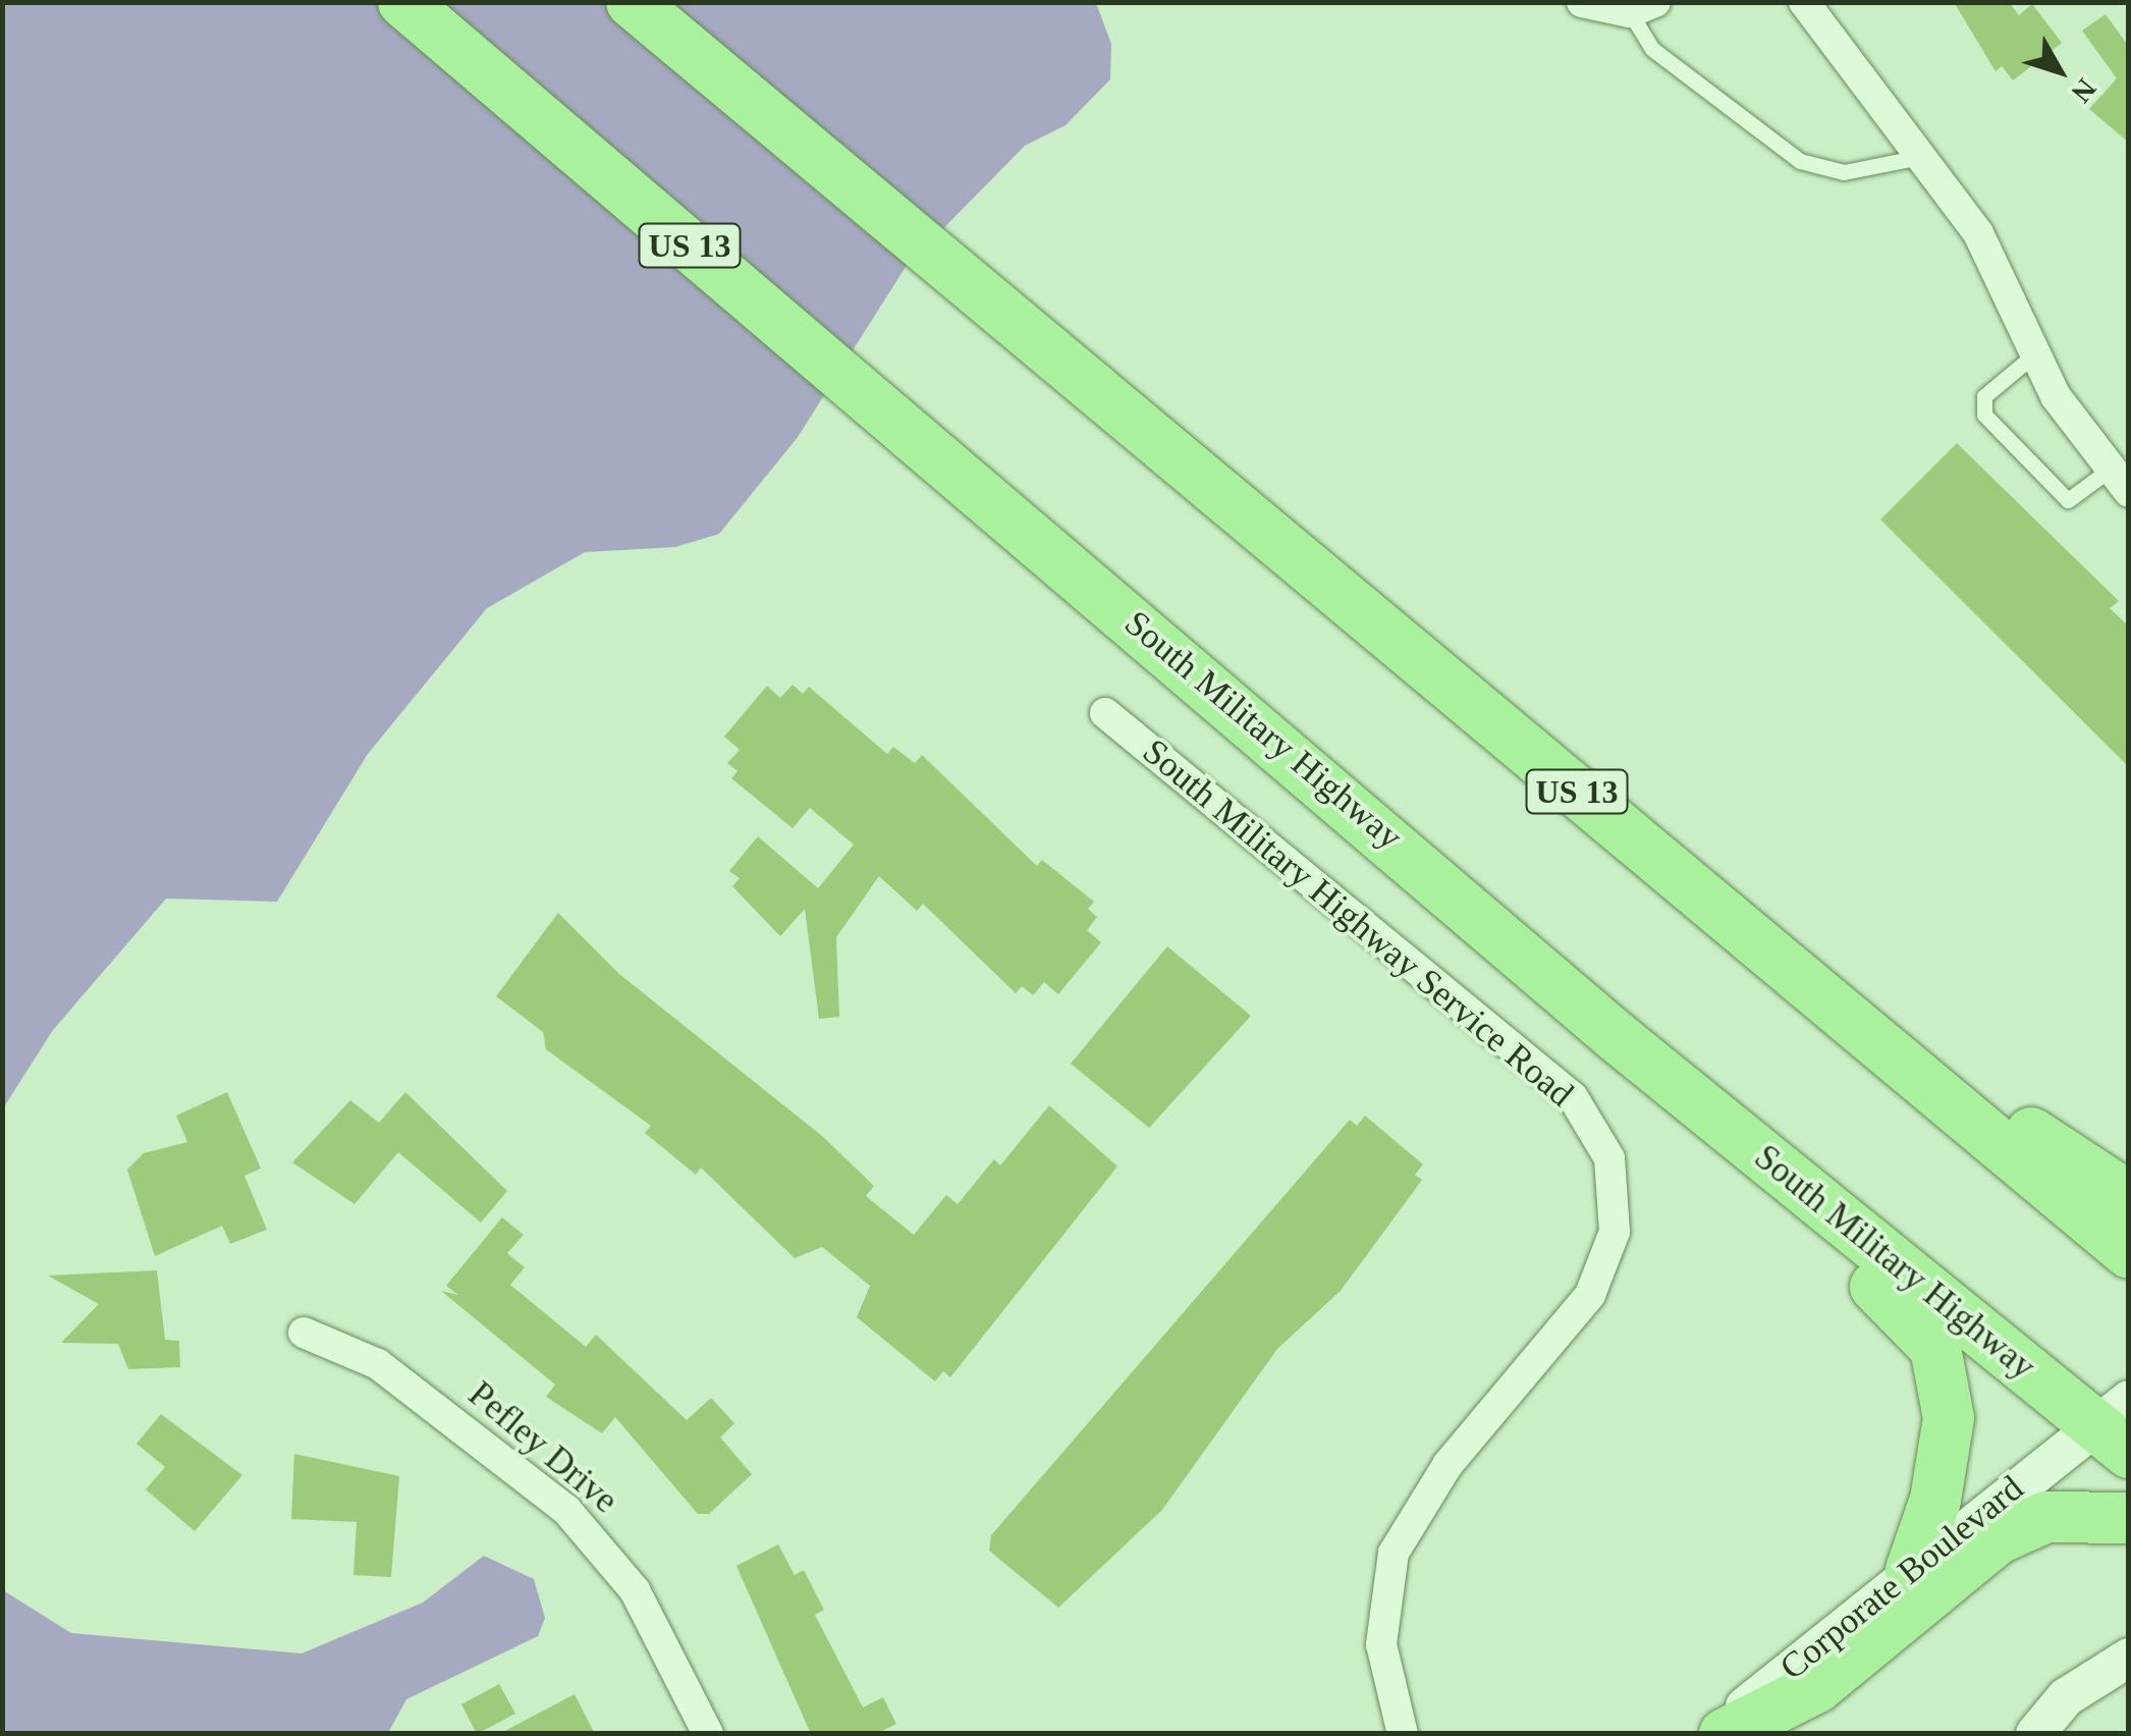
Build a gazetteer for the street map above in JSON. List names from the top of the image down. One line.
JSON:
{"streets":{"main road":["US 13","South Military Highway"],"street":["South Military Highway Service Road","Pefley Drive","Corporate Boulevard"]},"crossings":[["South Military Highway","Corporate Boulevard"]],"north":"bottom right"}
